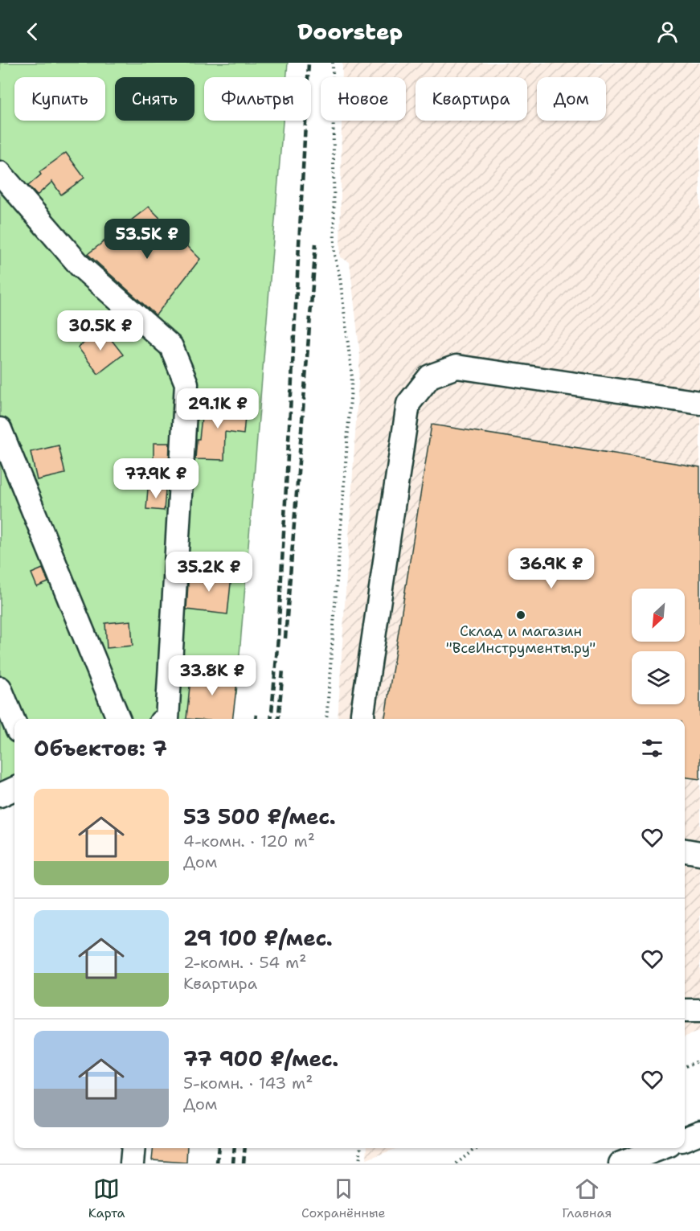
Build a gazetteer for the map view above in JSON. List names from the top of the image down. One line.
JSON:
{"places":["Склад и магазин \"ВсеИнструменты.ру\""],"north":"bottom left","page":{"header":"Doorstep","chip":["Купить","Снять","Фильтры","Новое","Квартира","Дом"],"price":["53.5K ₽","30.5K ₽","29.1K ₽","77.9K ₽","36.9K ₽","35.2K ₽","33.8K ₽"],"heading":"Объектов: 7","list":[{"name":"53 500 ₽/мес.","note":"4-комн. · 120 m² · Дом"},{"name":"29 100 ₽/мес.","note":"2-комн. · 54 m² · Квартира"},{"name":"77 900 ₽/мес.","note":"5-комн. · 143 m² · Дом"}],"tabs":["Карта","Сохранённые","Главная"]}}
